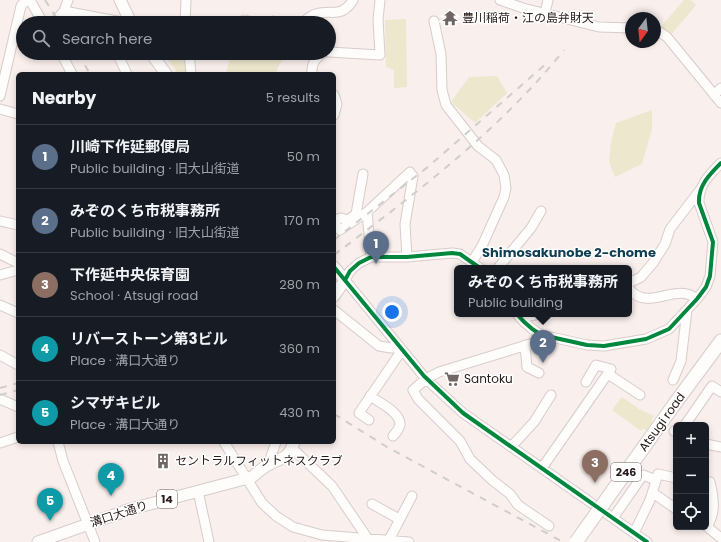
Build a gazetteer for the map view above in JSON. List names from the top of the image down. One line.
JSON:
{"streets":{"highway":["Atsugi road","246"],"main road":["14","溝口大通り"]},"crossings":[["14","溝口大通り"]],"districts":["Shimosakunobe 2-chome"],"places":{"temple":["豊川稲荷・江の島弁財天"],"supermarket":["Santoku"],"building":["セントラルフィットネスクラブ"]},"north":"bottom","page":{"search":"Search here","heading":["Nearby","5 results"],"list":[{"mark":"1","name":"川崎下作延郵便局","note":"Public building · 旧大山街道","value":"50 m"},{"mark":"2","name":"みぞのくち市税事務所","note":"Public building · 旧大山街道","value":"170 m"},{"mark":"3","name":"下作延中央保育園","note":"School · Atsugi road","value":"280 m"},{"mark":"4","name":"リバーストーン第3ビル","note":"Place · 溝口大通り","value":"360 m"},{"mark":"5","name":"シマザキビル","note":"Place · 溝口大通り","value":"430 m"}],"pins":["1","2","3","4","5"],"popup":["みぞのくち市税事務所","Public building"],"map_buttons":["+","−"]}}
